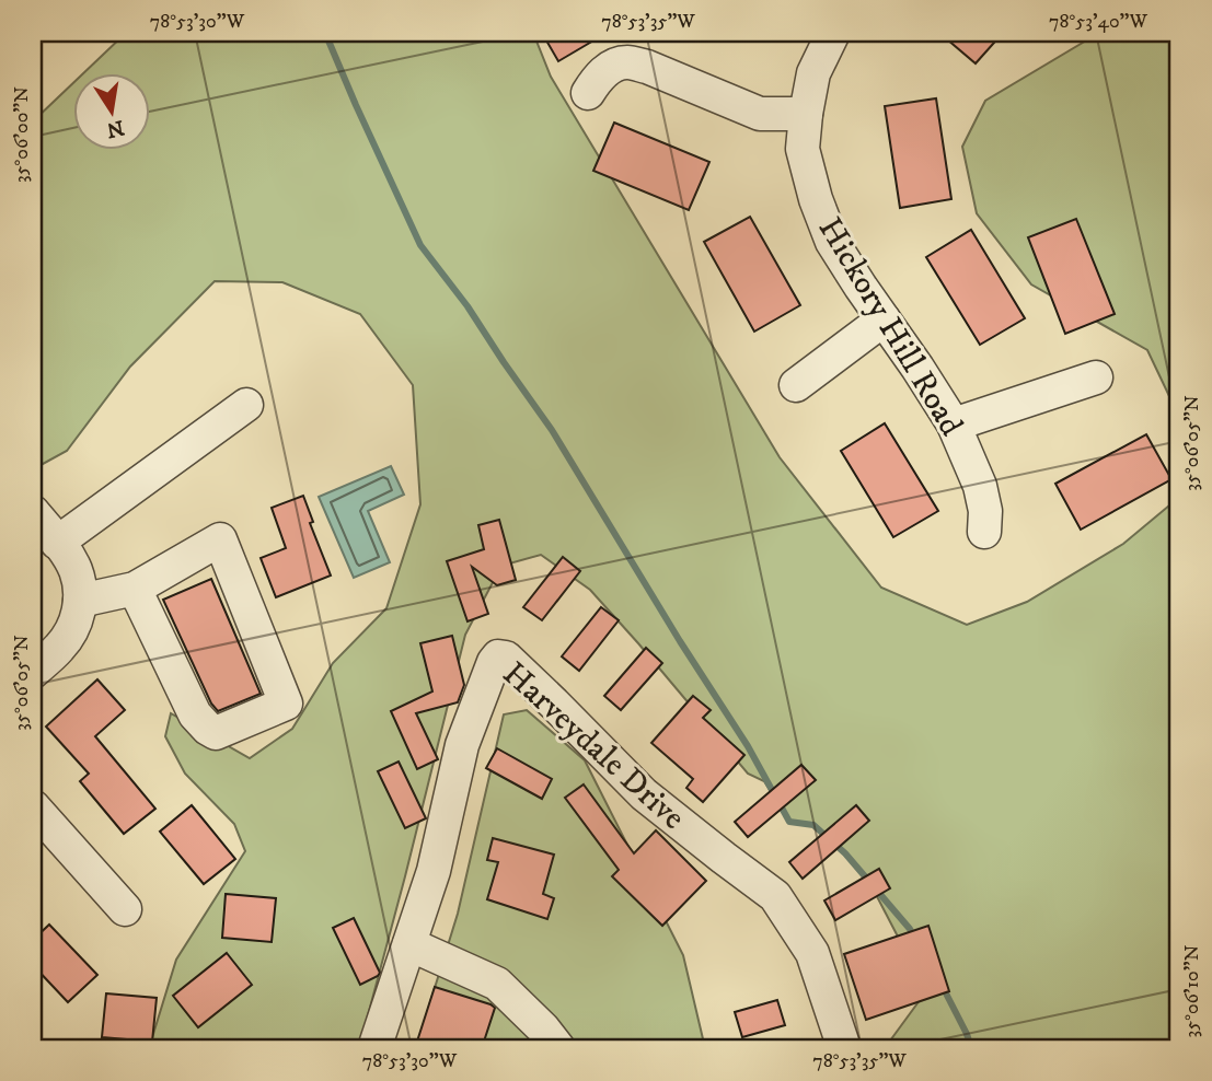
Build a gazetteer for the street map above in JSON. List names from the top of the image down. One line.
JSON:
{"streets":{"street":["Hickory Hill Road","Harveydale Drive"]},"north":"bottom","coordinates":["78°53'30\"W","78°53'35\"W","78°53'40\"W","35°06'00\"N","35°06'05\"N","35°06'10\"N"]}
